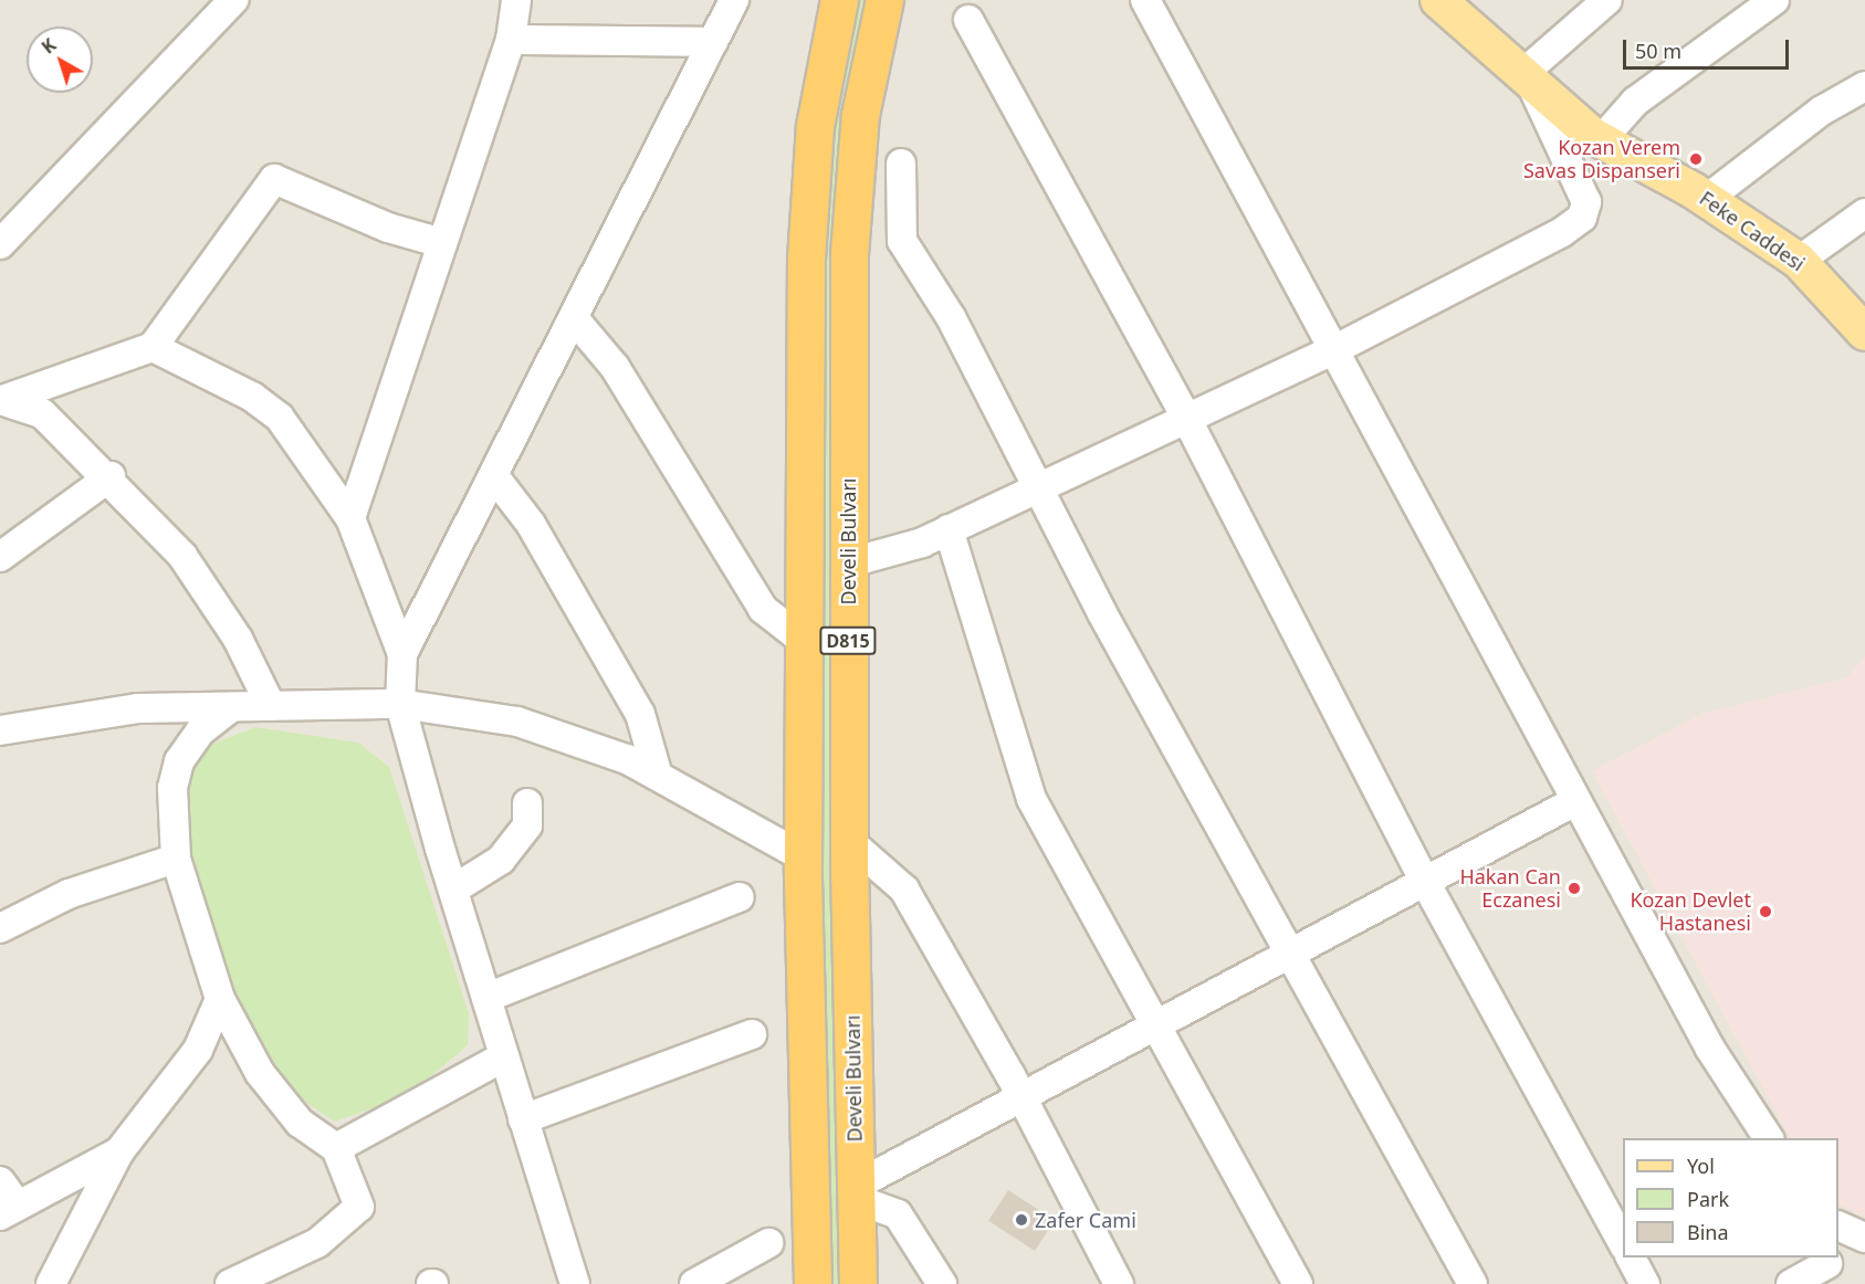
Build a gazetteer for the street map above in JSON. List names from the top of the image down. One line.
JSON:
{"streets":{"highway":["Develi Bulvarı","D815"],"main road":["Feke Caddesi"]},"places":["Kozan Verem Savas Dispanseri","Hakan Can Eczanesi","Kozan Devlet Hastanesi","Zafer Cami"],"legend":["Yol","Park","Bina"],"scale_bar":"50 m","north":"top left"}
